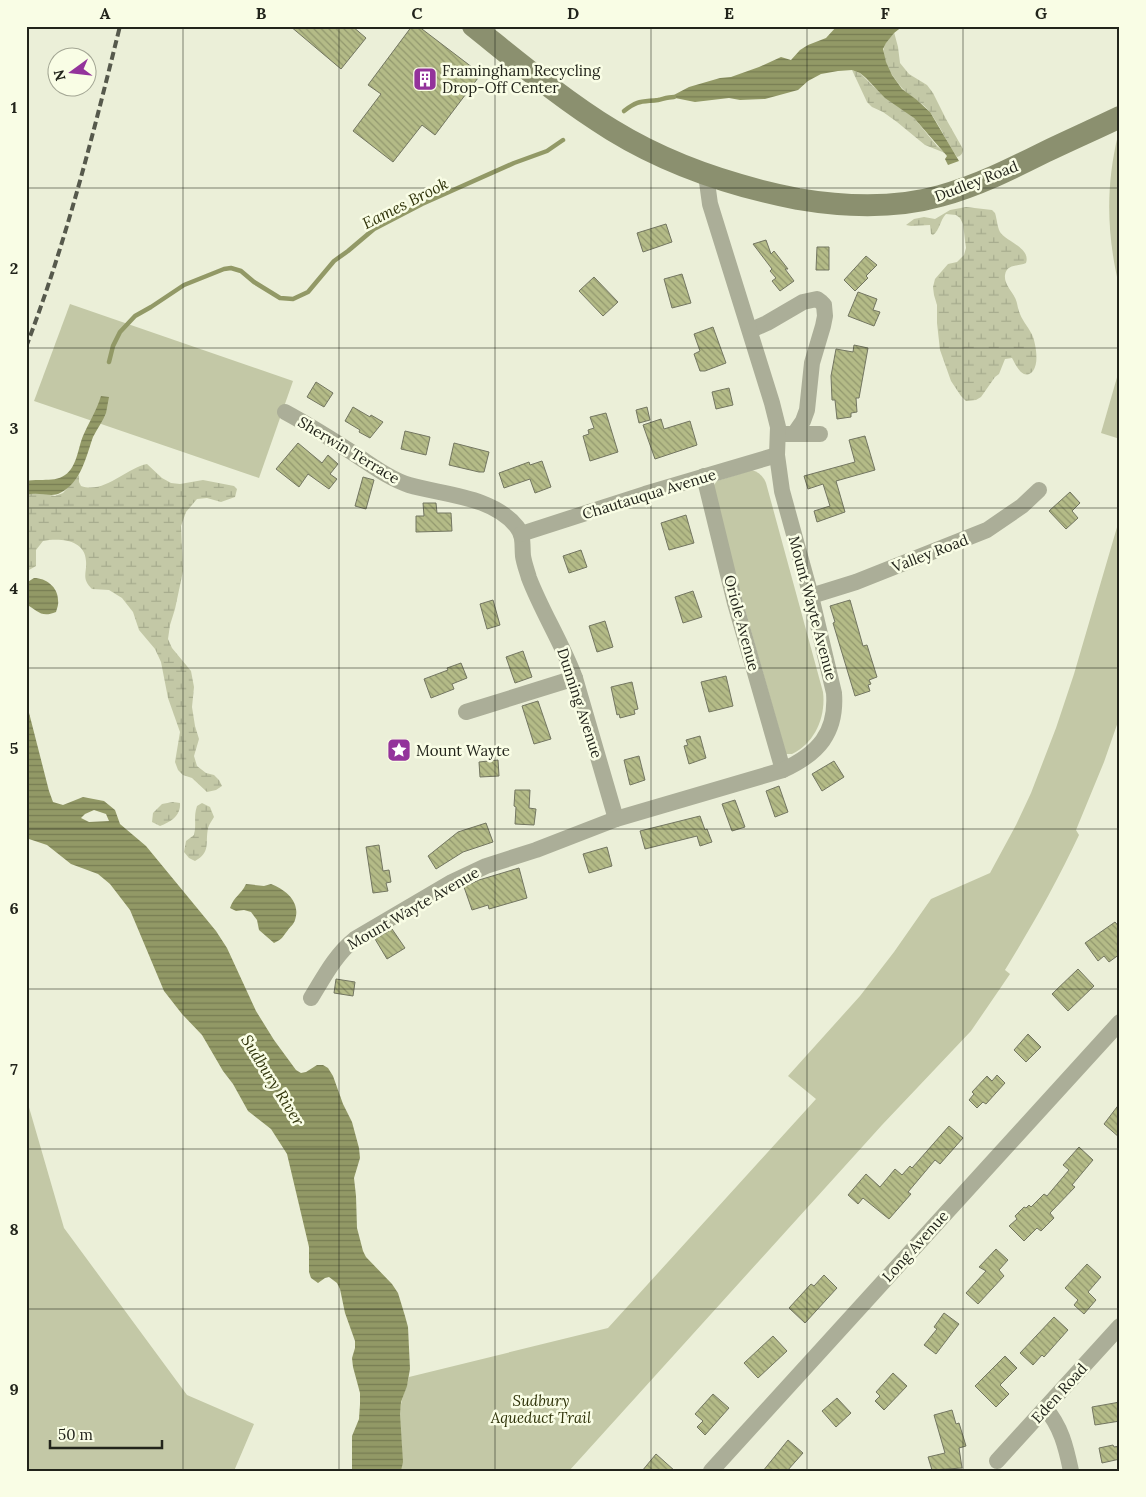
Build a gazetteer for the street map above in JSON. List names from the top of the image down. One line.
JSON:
{"streets":{"street":["Dudley Road","Sherwin Terrace","Chautauqua Avenue","Valley Road","Mount Wayte Avenue","Oriole Avenue","Dunning Avenue","Long Avenue","Eden Road"]},"crossings":[["Dudley Road","Mount Wayte Avenue"],["Sherwin Terrace","Chautauqua Avenue"],["Sherwin Terrace","Dunning Avenue"],["Chautauqua Avenue","Mount Wayte Avenue"],["Chautauqua Avenue","Oriole Avenue"],["Chautauqua Avenue","Dunning Avenue"],["Valley Road","Mount Wayte Avenue"],["Mount Wayte Avenue","Oriole Avenue"],["Mount Wayte Avenue","Dunning Avenue"]],"water":["Eames Brook","Sudbury River"],"parks":["Sudbury Aqueduct Trail"],"places":{"building":["Framingham Recycling Drop-Off Center"],"place":["Mount Wayte"]},"scale_bar":"50 m","north":"left","grid":{"columns":["A","B","C","D","E","F","G"],"rows":["1","2","3","4","5","6","7","8","9"]}}
